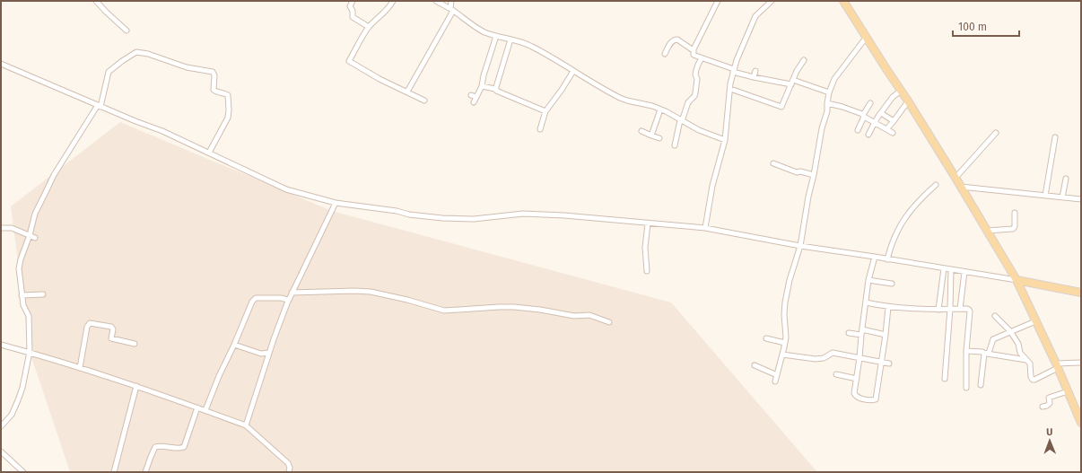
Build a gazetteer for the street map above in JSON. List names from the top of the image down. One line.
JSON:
{"scale_bar":"100 m","north":"top"}
